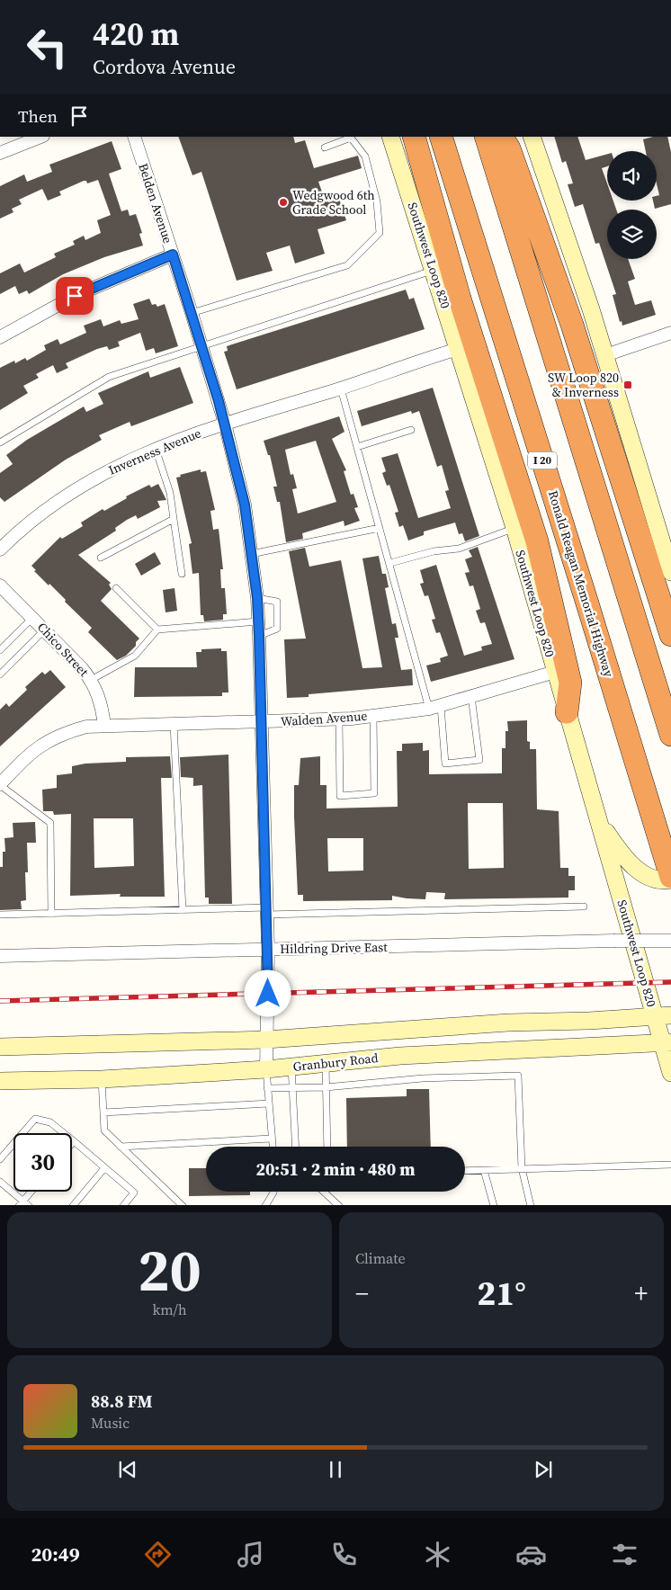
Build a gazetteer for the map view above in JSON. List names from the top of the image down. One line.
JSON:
{"streets":{"highway":["I 20","Ronald Reagan Memorial Highway"],"main road":["Southwest Loop 820","Granbury Road"],"street":["Belden Avenue","Inverness Avenue","Chico Street","Walden Avenue","Hildring Drive East"]},"crossings":[["Belden Avenue","Inverness Avenue"],["Belden Avenue","Walden Avenue"],["Belden Avenue","Hildring Drive East"],["Belden Avenue","Granbury Road"],["Southwest Loop 820","Inverness Avenue"],["Southwest Loop 820","Walden Avenue"],["Southwest Loop 820","Granbury Road"],["Chico Street","Walden Avenue"]],"places":{"other":["Wedgwood 6th Grade School"],"transit":["SW Loop 820 & Inverness"]},"page":{"turn":["420 m","Cordova Avenue"],"then":"Then","limit":"30","trip":"20:51 · 2 min · 480 m","tile":[["20","km/h"],"Climate"],"heat":["−","21°","+"],"song":["88.8 FM","Music"],"tabs":"20:49"}}
